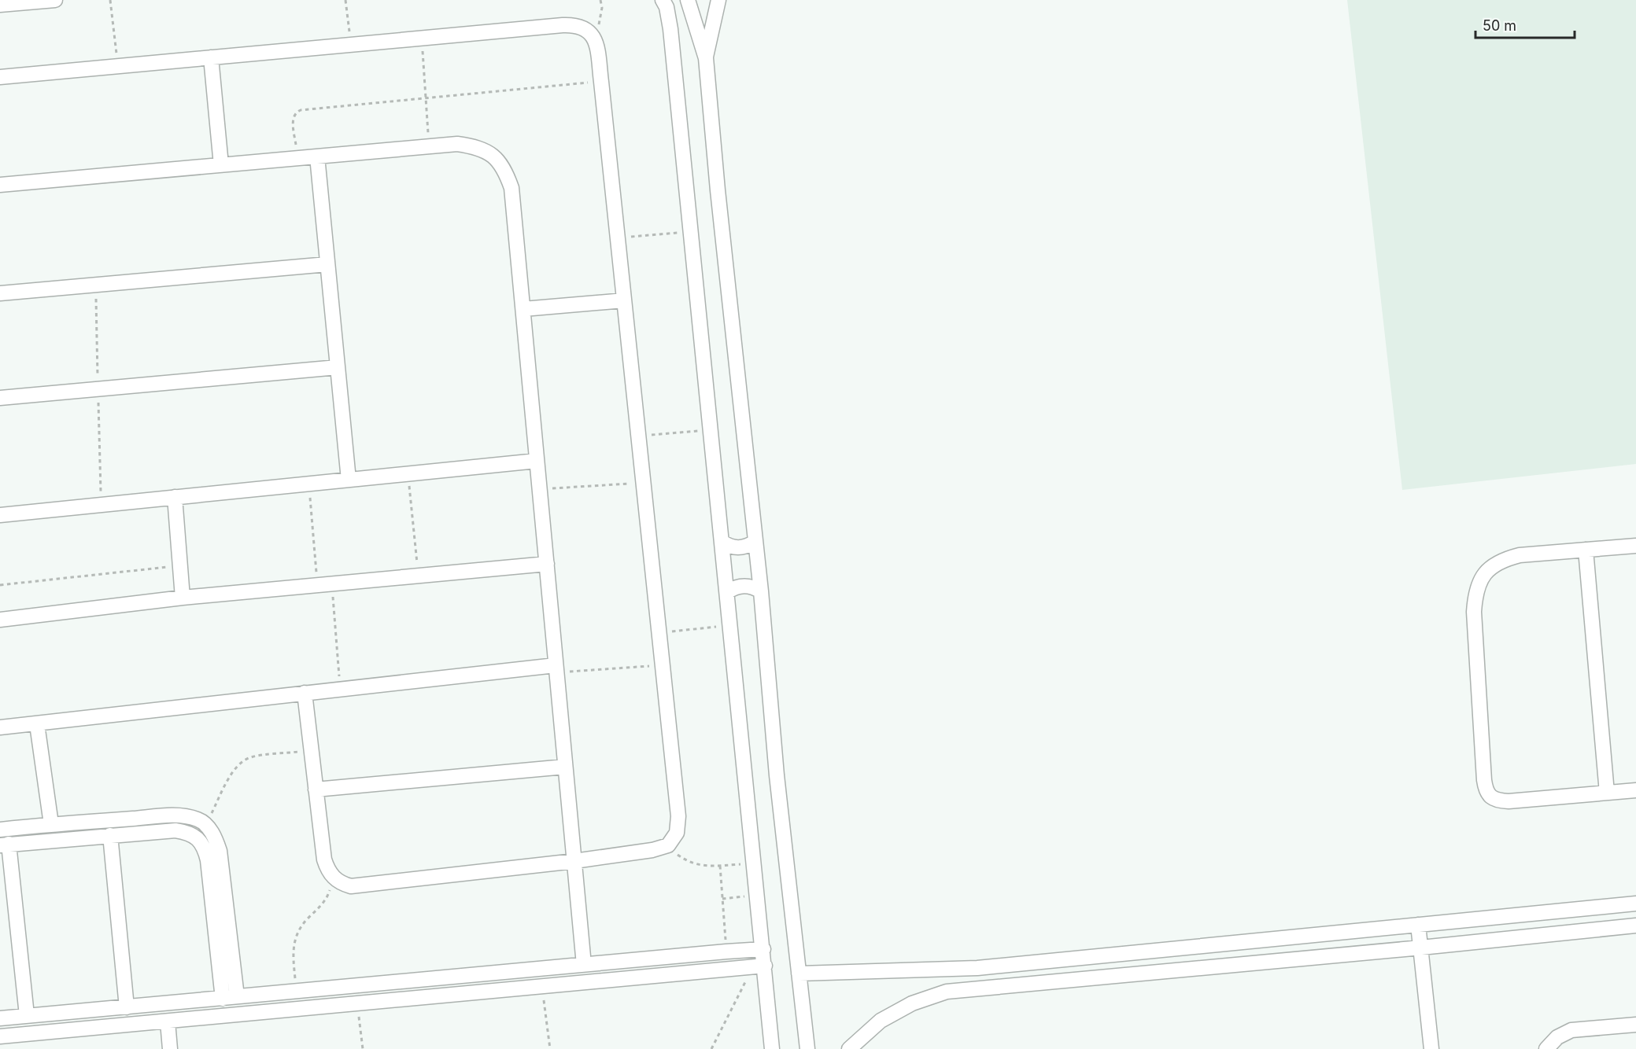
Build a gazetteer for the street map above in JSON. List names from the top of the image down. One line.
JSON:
{"scale_bar":"50 m"}
